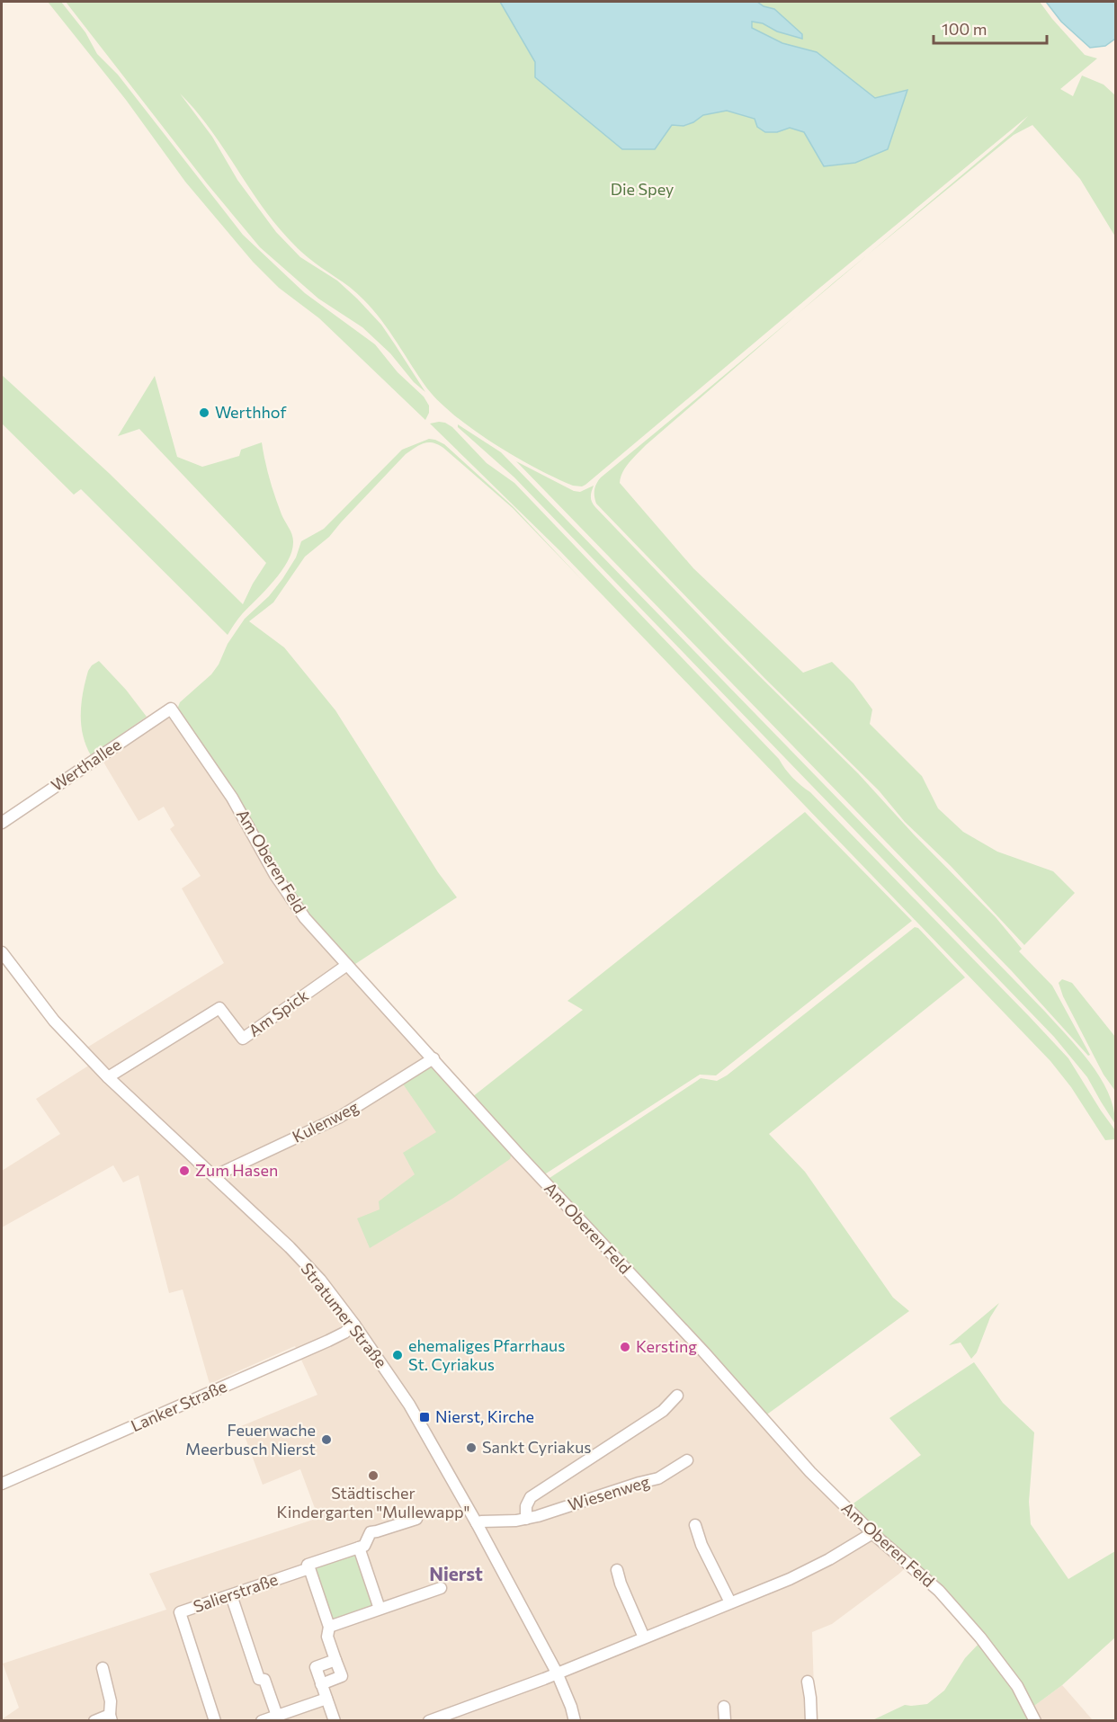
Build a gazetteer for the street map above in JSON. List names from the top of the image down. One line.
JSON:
{"streets":{"street":["Werthallee","Am Oberen Feld","Am Spick","Kulenweg","Stratumer Straße","Lanker Straße","Wiesenweg","Salierstraße"]},"crossings":[["Werthallee","Am Oberen Feld"],["Am Oberen Feld","Am Spick"],["Am Oberen Feld","Kulenweg"],["Am Spick","Stratumer Straße"],["Kulenweg","Stratumer Straße"],["Stratumer Straße","Lanker Straße"],["Stratumer Straße","Wiesenweg"]],"districts":["Nierst"],"parks":["Die Spey"],"places":{"other":["Werthhof","Zum Hasen","Kersting","ehemaliges Pfarrhaus St. Cyriakus","Feuerwache Meerbusch Nierst","Sankt Cyriakus","Städtischer Kindergarten \"Mullewapp\""],"transit":["Nierst, Kirche"]},"scale_bar":"100 m"}
